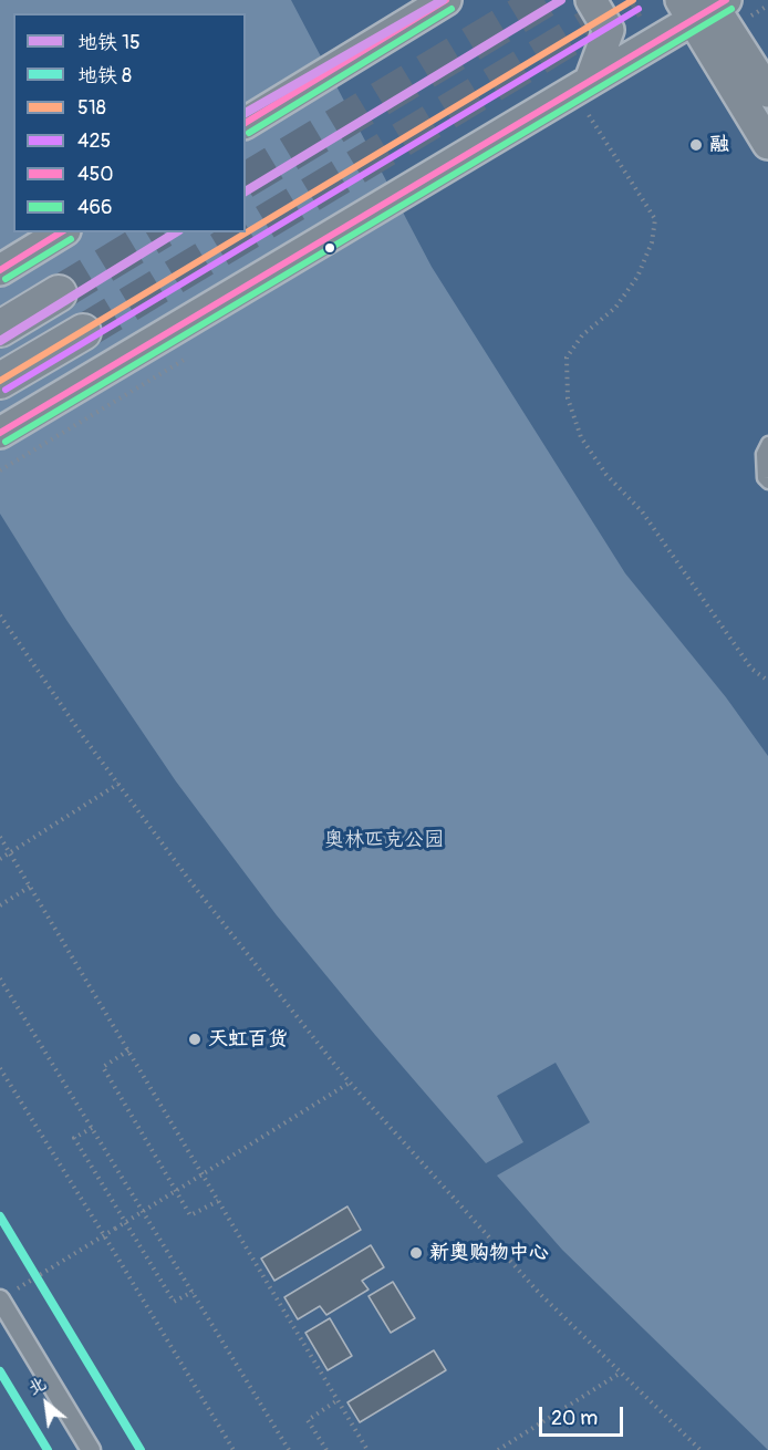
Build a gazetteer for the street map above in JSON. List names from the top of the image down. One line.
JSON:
{"parks":["奥林匹克公园"],"places":["融","天虹百货","新奥购物中心"],"lines":["metro line 15","transit line 518","transit line 450","transit line 425","transit line 466","metro line 8"],"legend":["地铁 15","地铁 8","518","425","450","466"],"scale_bar":"20 m","north":"top left"}
